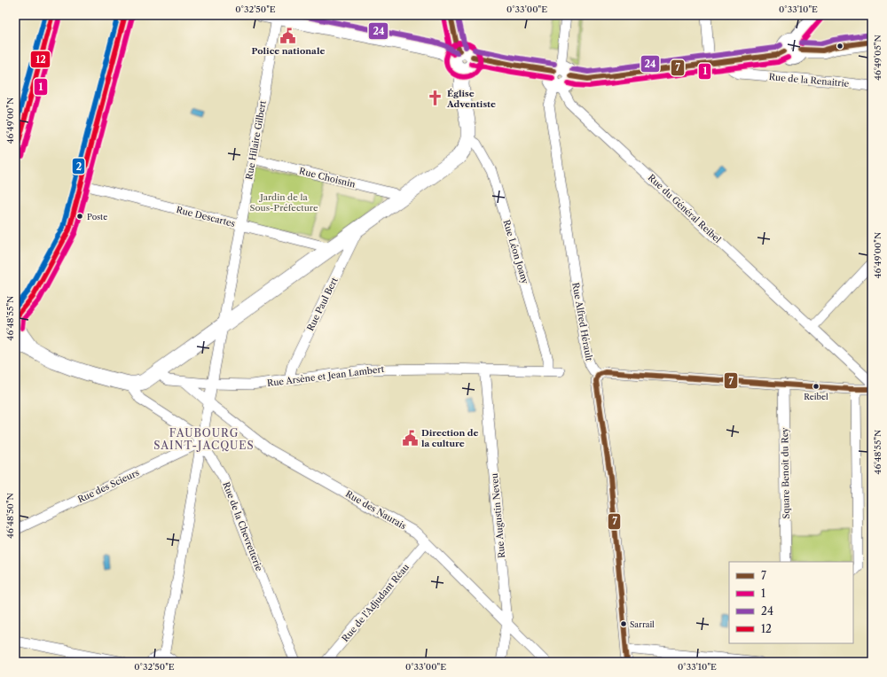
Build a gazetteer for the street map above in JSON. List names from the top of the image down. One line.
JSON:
{"streets":{"street":["Rue de la Renaitrie","Rue Hilaire Gilbert","Rue Choisnin","Rue du Général Reibel","Rue Descartes","Rue Léon Joany","Rue Paul Bert","Rue Alfred Hérault","Rue Arsène et Jean Lambert","Square Benoit du Rey","Rue des Scieurs","Rue des Naurais","Rue Augustin Neveu","Rue de la Chevretterie","Rue de l'Adjudant Réau"]},"crossings":[["Rue Hilaire Gilbert","Rue Choisnin"],["Rue Hilaire Gilbert","Rue Descartes"],["Rue Hilaire Gilbert","Rue Arsène et Jean Lambert"],["Rue Hilaire Gilbert","Rue des Scieurs"],["Rue Hilaire Gilbert","Rue des Naurais"],["Rue Hilaire Gilbert","Rue de la Chevretterie"],["Rue du Général Reibel","Rue Alfred Hérault"],["Rue Léon Joany","Rue Arsène et Jean Lambert"],["Rue Paul Bert","Rue Arsène et Jean Lambert"],["Rue Arsène et Jean Lambert","Rue des Naurais"],["Rue Arsène et Jean Lambert","Rue Augustin Neveu"],["Rue des Scieurs","Rue de la Chevretterie"],["Rue des Naurais","Rue Augustin Neveu"],["Rue des Naurais","Rue de l'Adjudant Réau"]],"districts":["FAUBOURG SAINT-JACQUES"],"parks":["Jardin de la Sous-Préfecture"],"places":{"public building":["Police nationale","Direction de la culture"],"church":["Église Adventiste"],"other":["Poste","Reibel","Sarrail"]},"lines":["transit line 7","transit line 24","transit line 12","transit line 2","transit line 1"],"legend":["7","1","24","12"],"coordinates":["0°32'50\"E","0°33'00\"E","0°33'10\"E","46°49'05\"N","46°49'00\"N","46°48'55\"N","46°48'50\"N"]}
